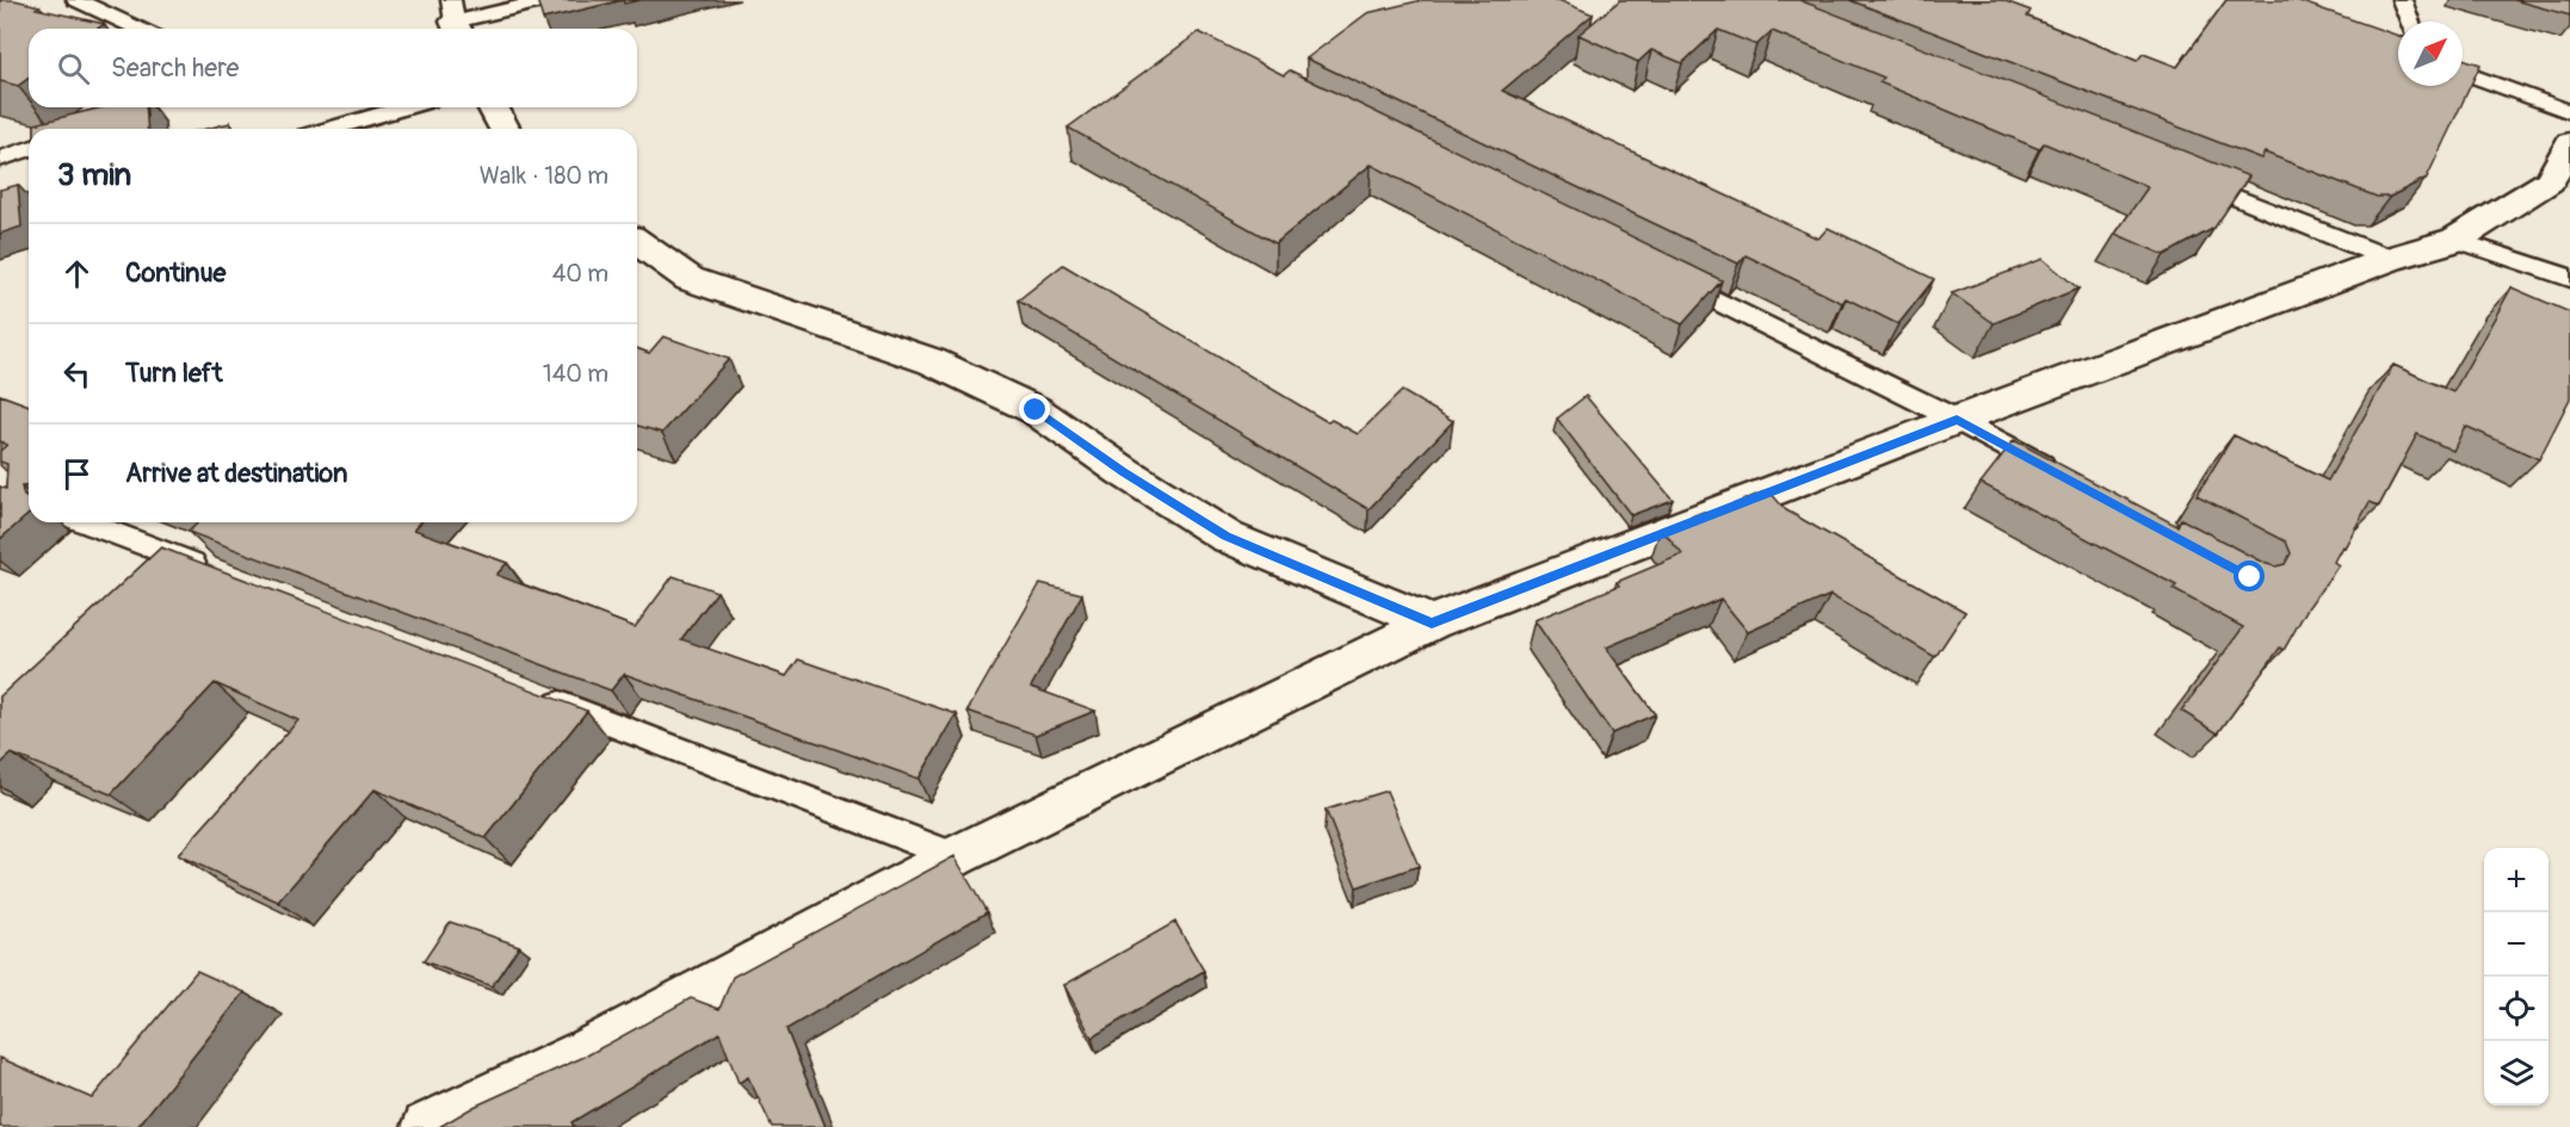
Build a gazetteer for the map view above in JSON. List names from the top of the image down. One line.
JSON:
{"north":"top right","page":{"search":"Search here","heading":["3 min","Walk · 180 m"],"list":[["Continue","40 m"],["Turn left","140 m"],"Arrive at destination"],"map_buttons":["+","−"]}}
